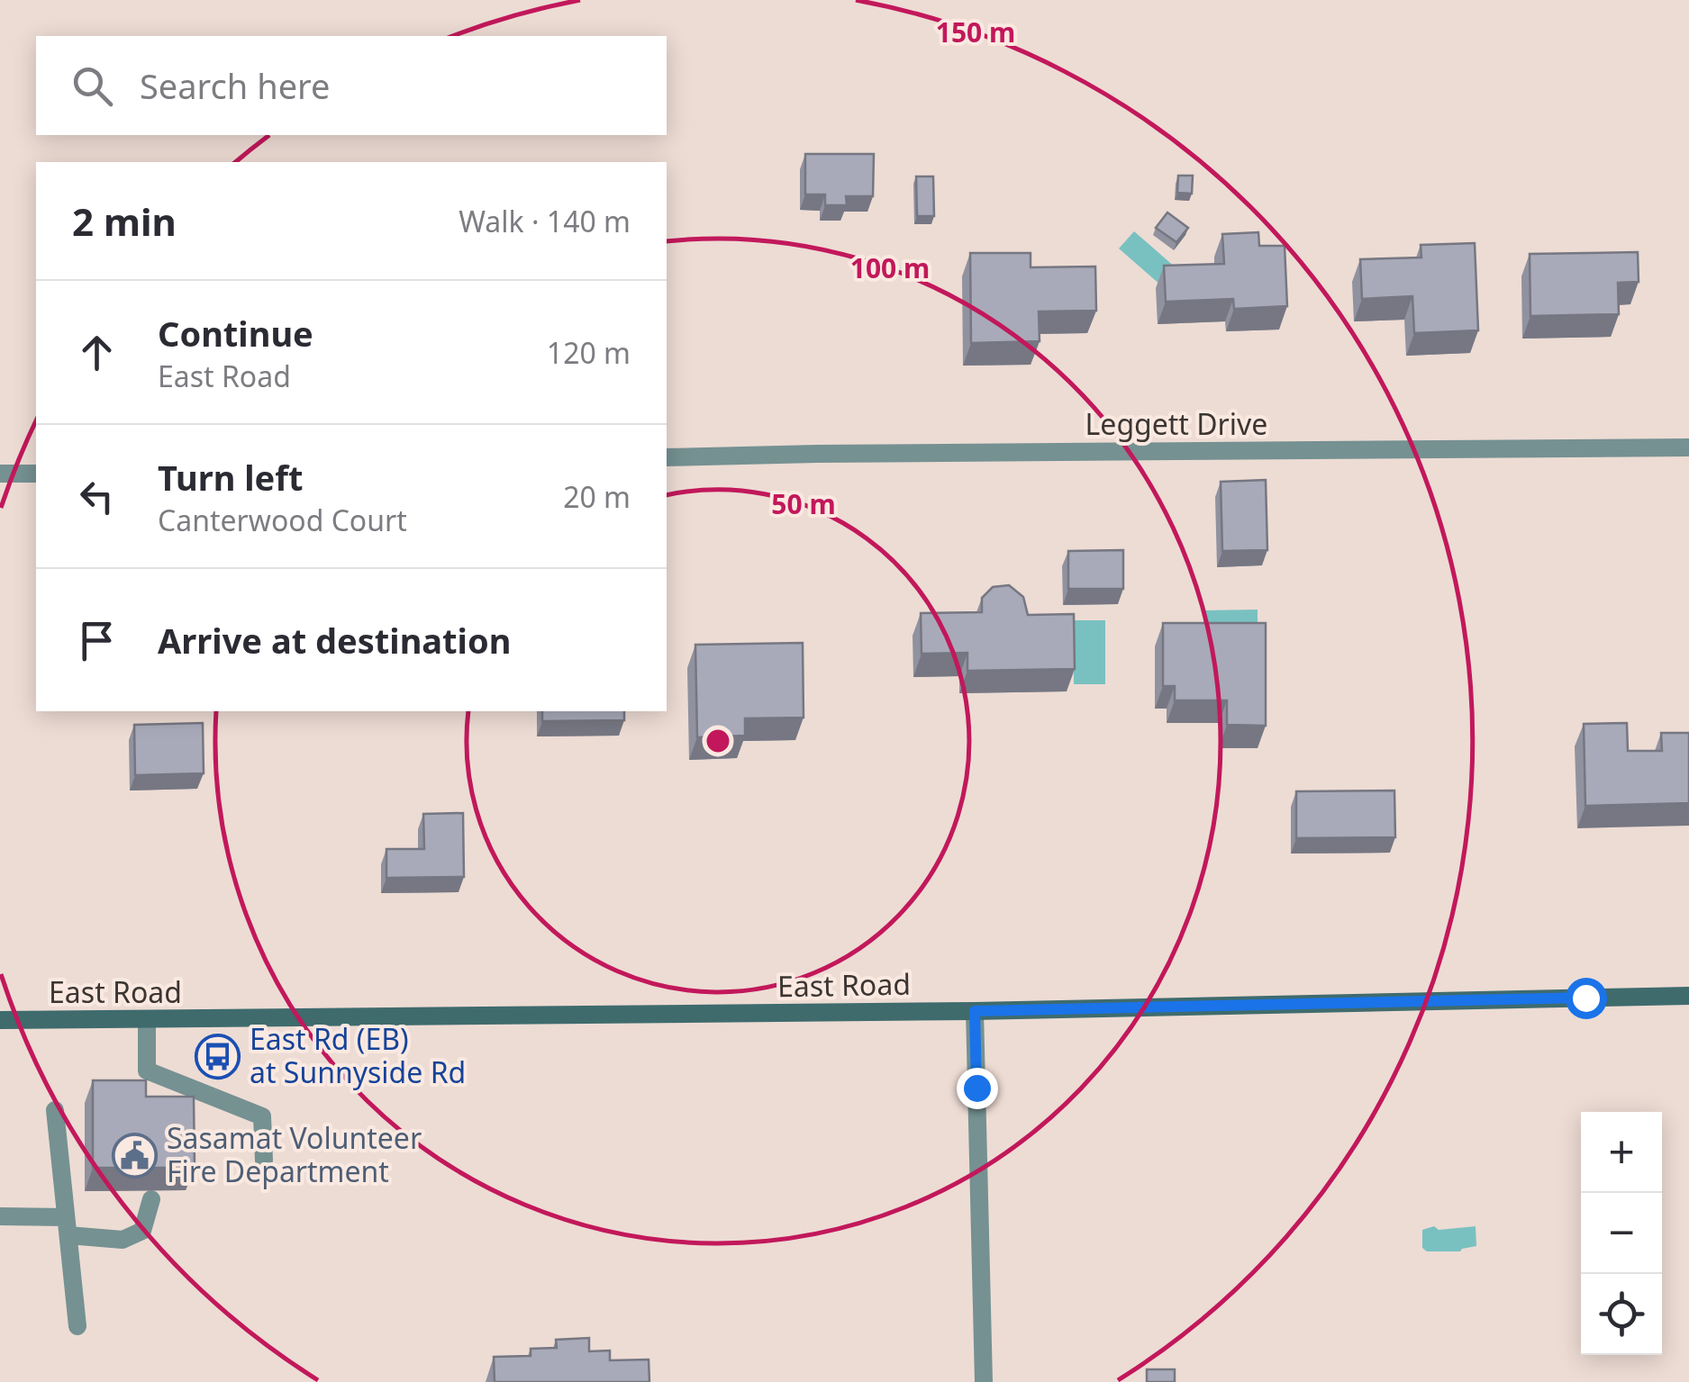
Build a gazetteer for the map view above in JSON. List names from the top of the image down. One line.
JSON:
{"streets":{"main road":["East Road"],"street":["Leggett Drive"]},"places":{"bus stop":["East Rd (EB) at Sunnyside Rd"],"public building":["Sasamat Volunteer Fire Department"]},"page":{"search":"Search here","heading":["2 min","Walk · 140 m"],"list":[["Continue","East Road","120 m"],["Turn left","Canterwood Court","20 m"],"Arrive at destination"],"map_buttons":["+","−"]},"rings":["150 m","100 m","50 m"]}
